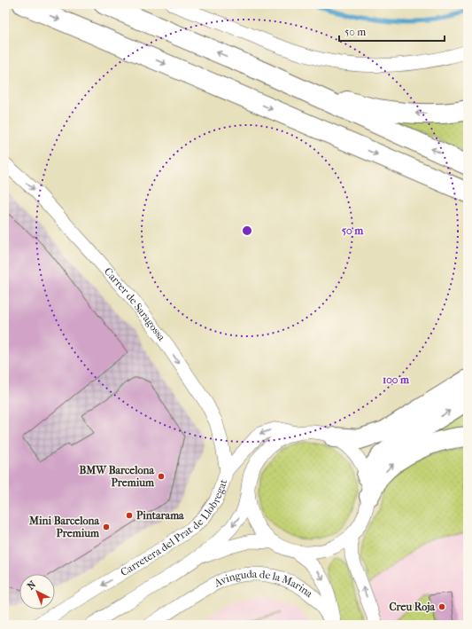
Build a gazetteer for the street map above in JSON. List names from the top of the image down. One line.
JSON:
{"streets":{"street":["Carrer de Saragossa","Carretera del Prat de Llobregat","Avinguda de la Marina"]},"crossings":[["Carrer de Saragossa","Carretera del Prat de Llobregat"],["Carretera del Prat de Llobregat","Avinguda de la Marina"]],"one_way":["Carrer de Saragossa"],"places":["BMW Barcelona Premium","Pintarama","Mini Barcelona Premium","Creu Roja"],"scale_bar":"50 m","north":"top left","rings":["50 m","100 m"]}
